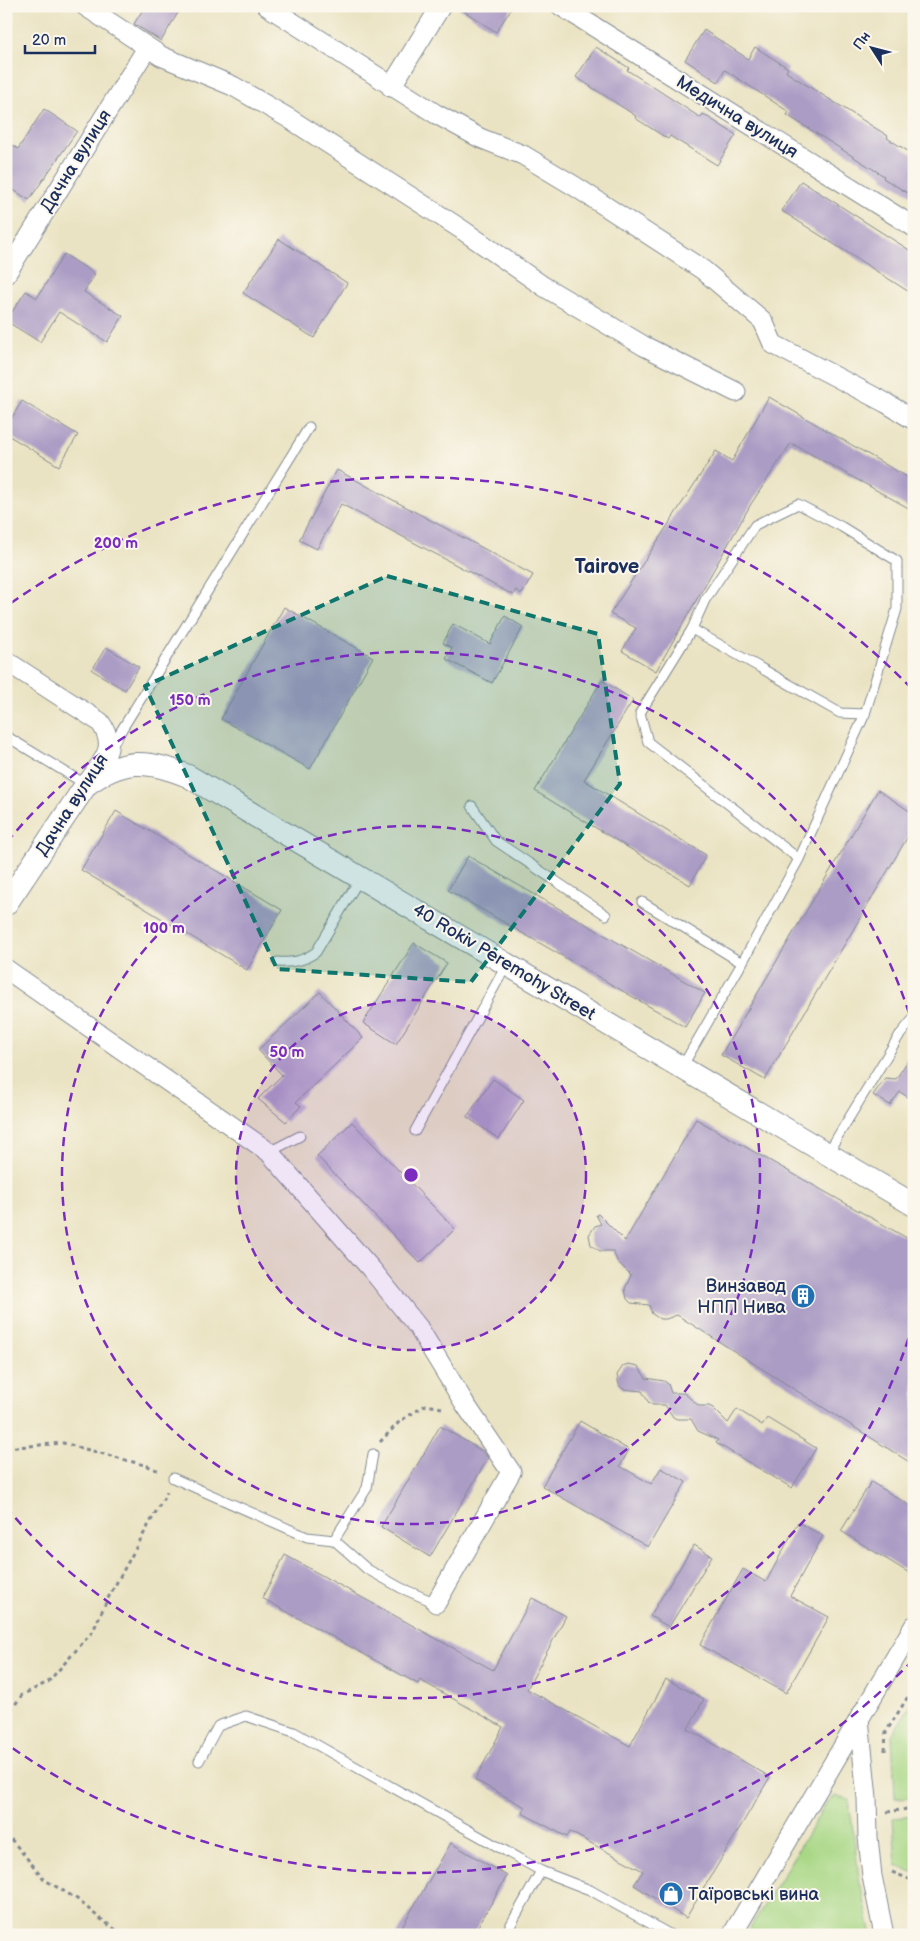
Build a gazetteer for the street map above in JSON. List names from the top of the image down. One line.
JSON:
{"streets":{"street":["Медична вулиця","Дачна вулиця","40 Rokiv Peremohy Street"]},"crossings":[["Дачна вулиця","40 Rokiv Peremohy Street"]],"districts":["Tairove"],"places":{"building":["Винзавод НПП Нива"],"shop":["Таїровські вина"]},"scale_bar":"20 m","north":"top left","rings":["200 m","150 m","100 m","50 m"]}
